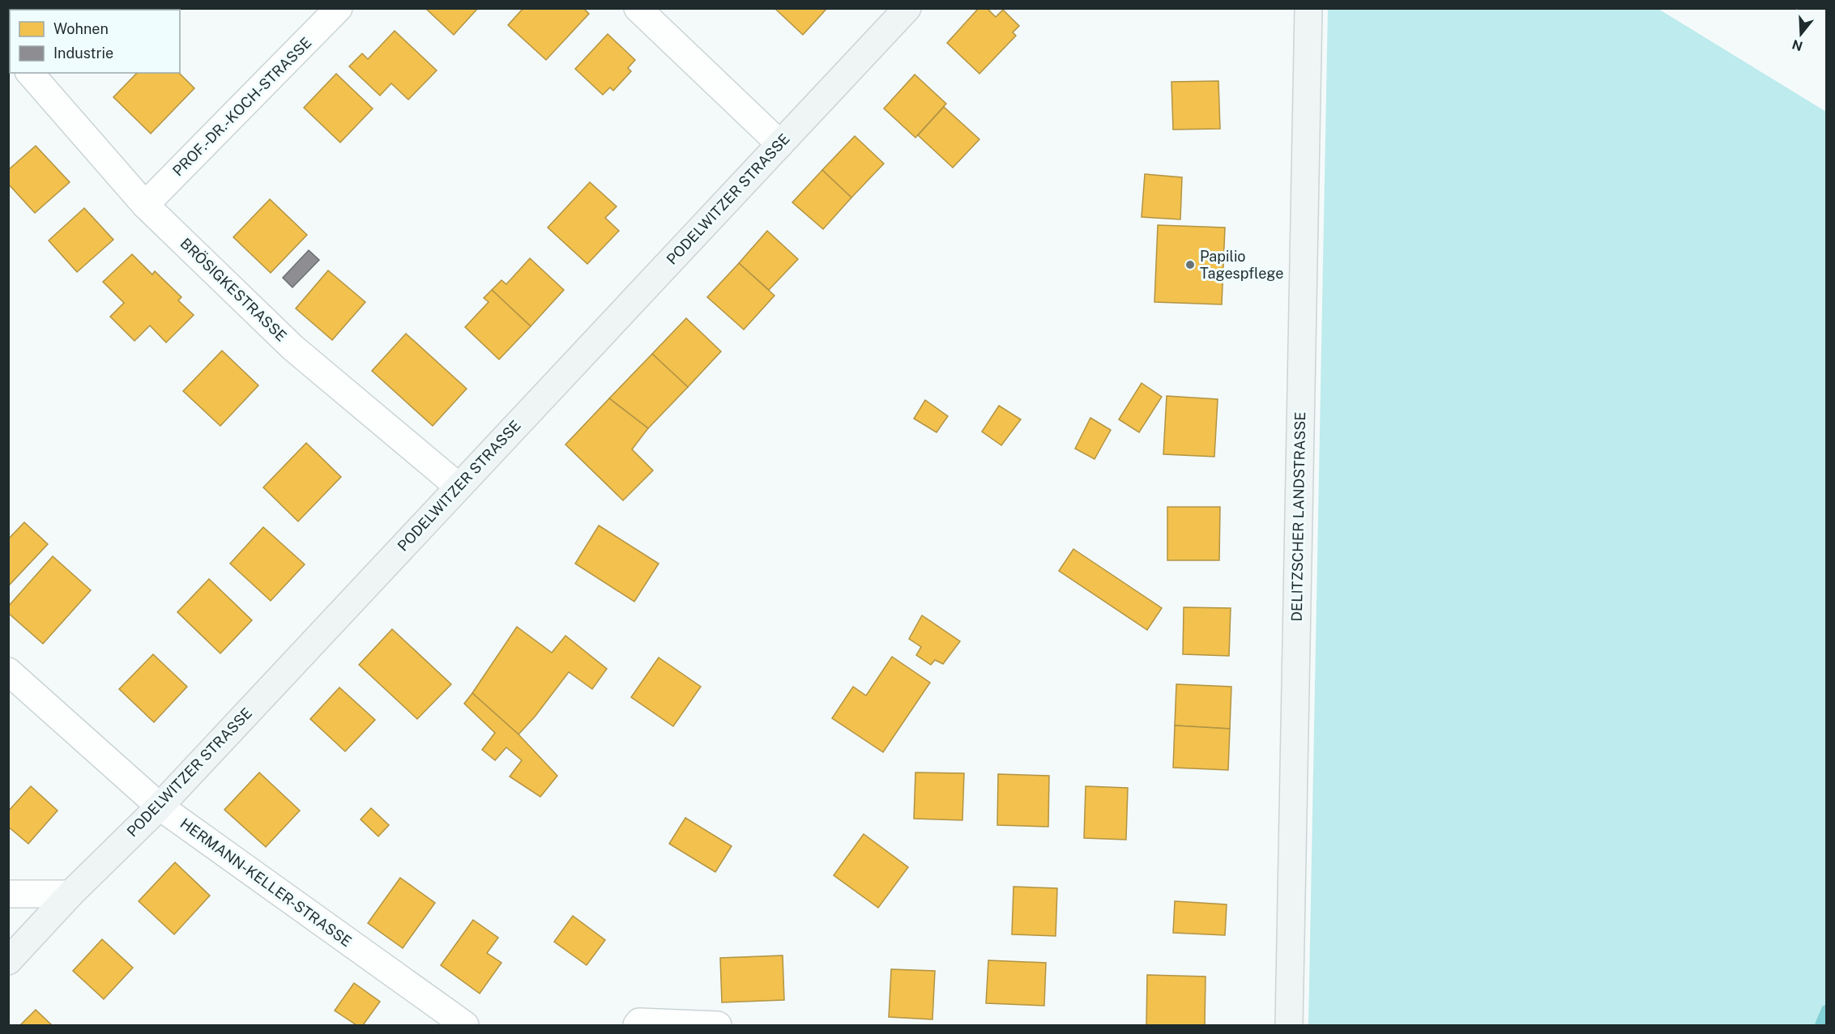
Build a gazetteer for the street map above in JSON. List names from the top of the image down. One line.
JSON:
{"streets":{"street":["PROF.-DR.-KOCH-STRASSE","PODELWITZER STRASSE","BRÖSIGKESTRASSE","DELITZSCHER LANDSTRASSE","HERMANN-KELLER-STRASSE"]},"crossings":[["PROF.-DR.-KOCH-STRASSE","BRÖSIGKESTRASSE"],["PODELWITZER STRASSE","BRÖSIGKESTRASSE"],["PODELWITZER STRASSE","HERMANN-KELLER-STRASSE"]],"places":["Papilio Tagespflege"],"legend":["Wohnen","Industrie"],"north":"bottom"}
